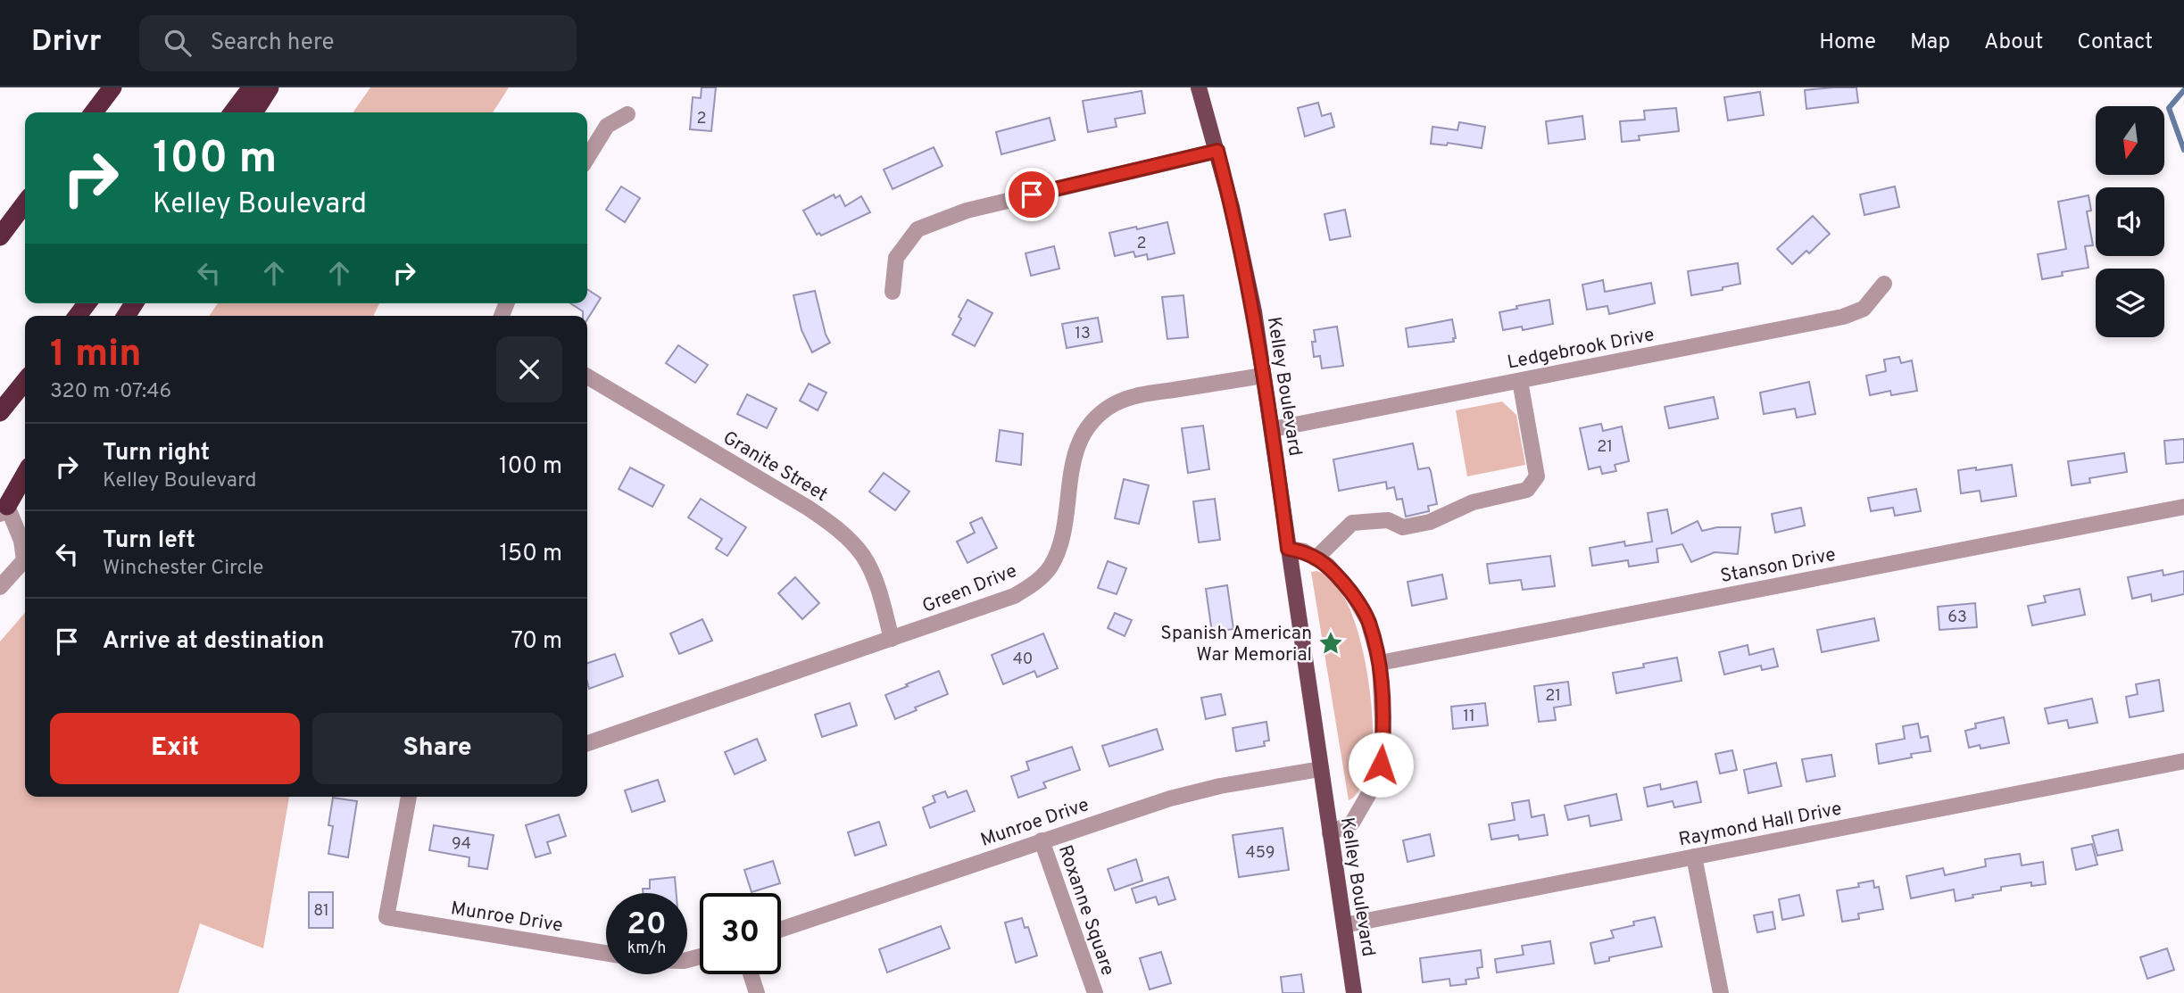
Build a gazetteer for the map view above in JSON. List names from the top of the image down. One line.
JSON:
{"streets":{"main road":["Kelley Boulevard"],"street":["Ledgebrook Drive","Granite Street","Stanson Drive","Green Drive","Munroe Drive","Raymond Hall Drive","Roxanne Square"]},"crossings":[["Ledgebrook Drive","Kelley Boulevard"],["Kelley Boulevard","Green Drive"],["Kelley Boulevard","Munroe Drive"],["Kelley Boulevard","Raymond Hall Drive"],["Granite Street","Green Drive"],["Munroe Drive","Roxanne Square"]],"places":{"place":["Spanish American War Memorial"]},"house_numbers":["2","2","13","21","63","40","21","11","94","459","81"],"north":"bottom","page":{"header":"Drivr","search":"Search here","nav":["Home","Map","About","Contact"],"turn":["100 m","Kelley Boulevard"],"heading":["1 min","320 m · 07:46"],"list":[{"name":"Turn right","note":"Kelley Boulevard","value":"100 m"},{"name":"Turn left","note":"Winchester Circle","value":"150 m"},{"name":"Arrive at destination","value":"70 m"}],"buttons":["Exit","Share"],"speed":"20 km/h","limit":"30"}}
